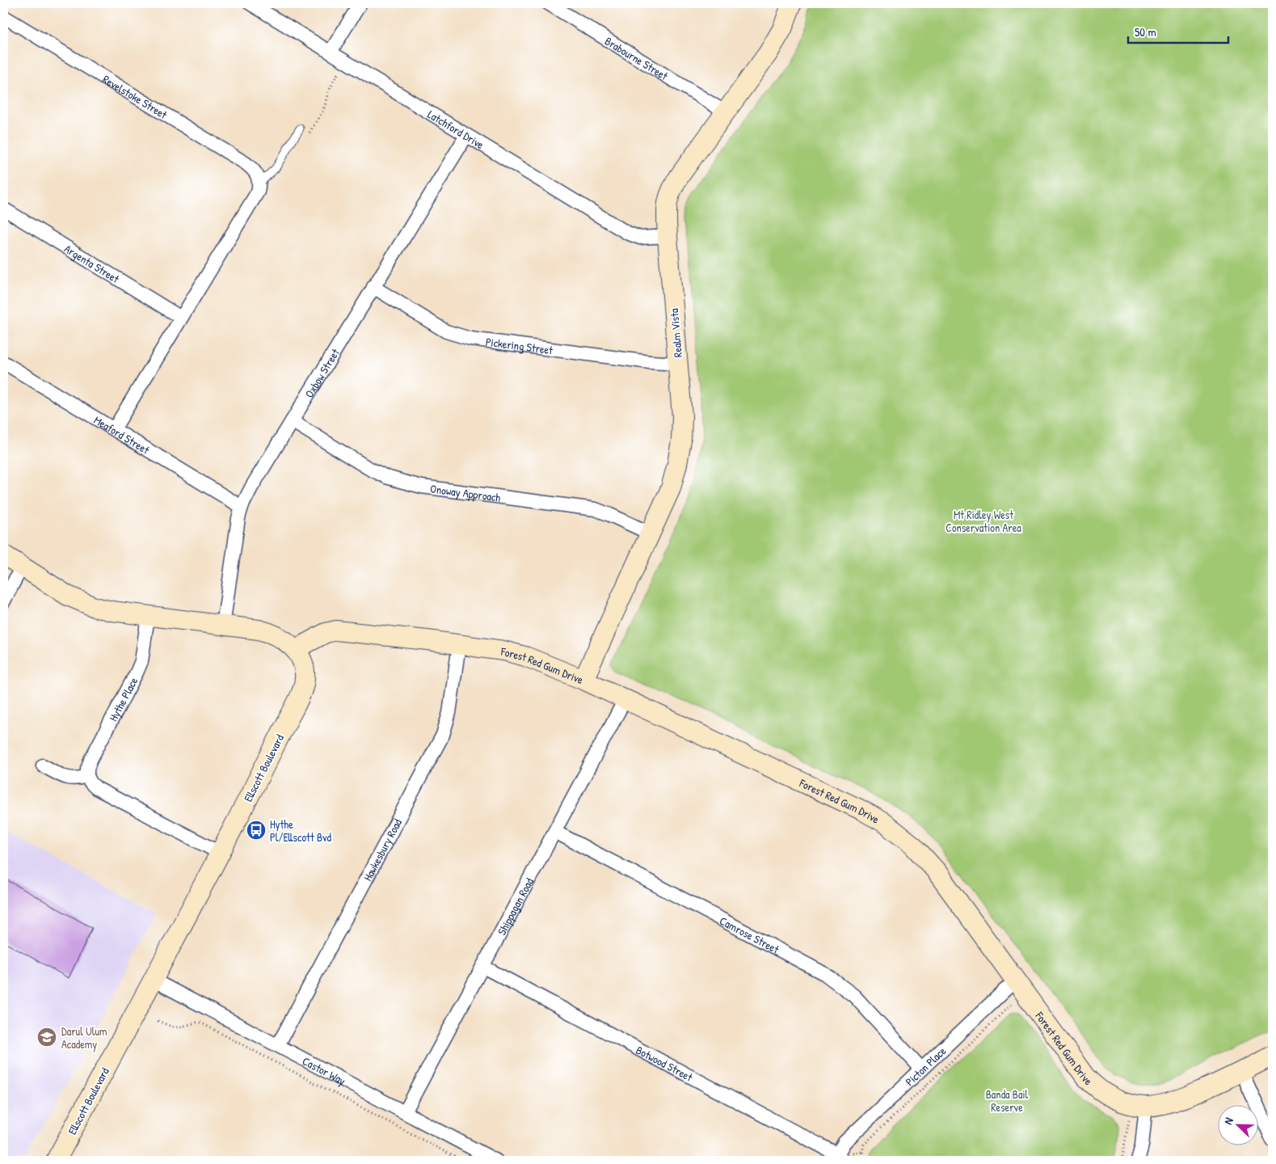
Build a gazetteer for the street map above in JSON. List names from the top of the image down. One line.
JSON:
{"streets":{"street":["Brabourne Street","Revelstoke Street","Latchford Drive","Argenta Street","Realm Vista","Pickering Street","Oxbow Street","Meaford Street","Onoway Approach","Forest Red Gum Drive","Hythe Place","Ellscott Boulevard","Hawkesbury Road","Shippagan Road","Camrose Street","Botwood Street","Picton Place","Castor Way"]},"crossings":[["Brabourne Street","Realm Vista"],["Latchford Drive","Realm Vista"],["Latchford Drive","Oxbow Street"],["Realm Vista","Pickering Street"],["Realm Vista","Onoway Approach"],["Realm Vista","Forest Red Gum Drive"],["Pickering Street","Oxbow Street"],["Oxbow Street","Meaford Street"],["Oxbow Street","Onoway Approach"],["Oxbow Street","Ellscott Boulevard"],["Forest Red Gum Drive","Ellscott Boulevard"],["Forest Red Gum Drive","Hawkesbury Road"],["Forest Red Gum Drive","Shippagan Road"],["Forest Red Gum Drive","Picton Place"],["Hythe Place","Ellscott Boulevard"],["Ellscott Boulevard","Castor Way"],["Hawkesbury Road","Castor Way"],["Shippagan Road","Camrose Street"],["Shippagan Road","Botwood Street"],["Shippagan Road","Castor Way"],["Camrose Street","Picton Place"],["Botwood Street","Picton Place"]],"parks":["Mt Ridley West Conservation Area","Banda Bail Reserve"],"places":{"bus stop":["Hythe Pl/Ellscott Bvd"],"school or university":["Darul Ulum Academy"]},"scale_bar":"50 m","north":"top left"}
